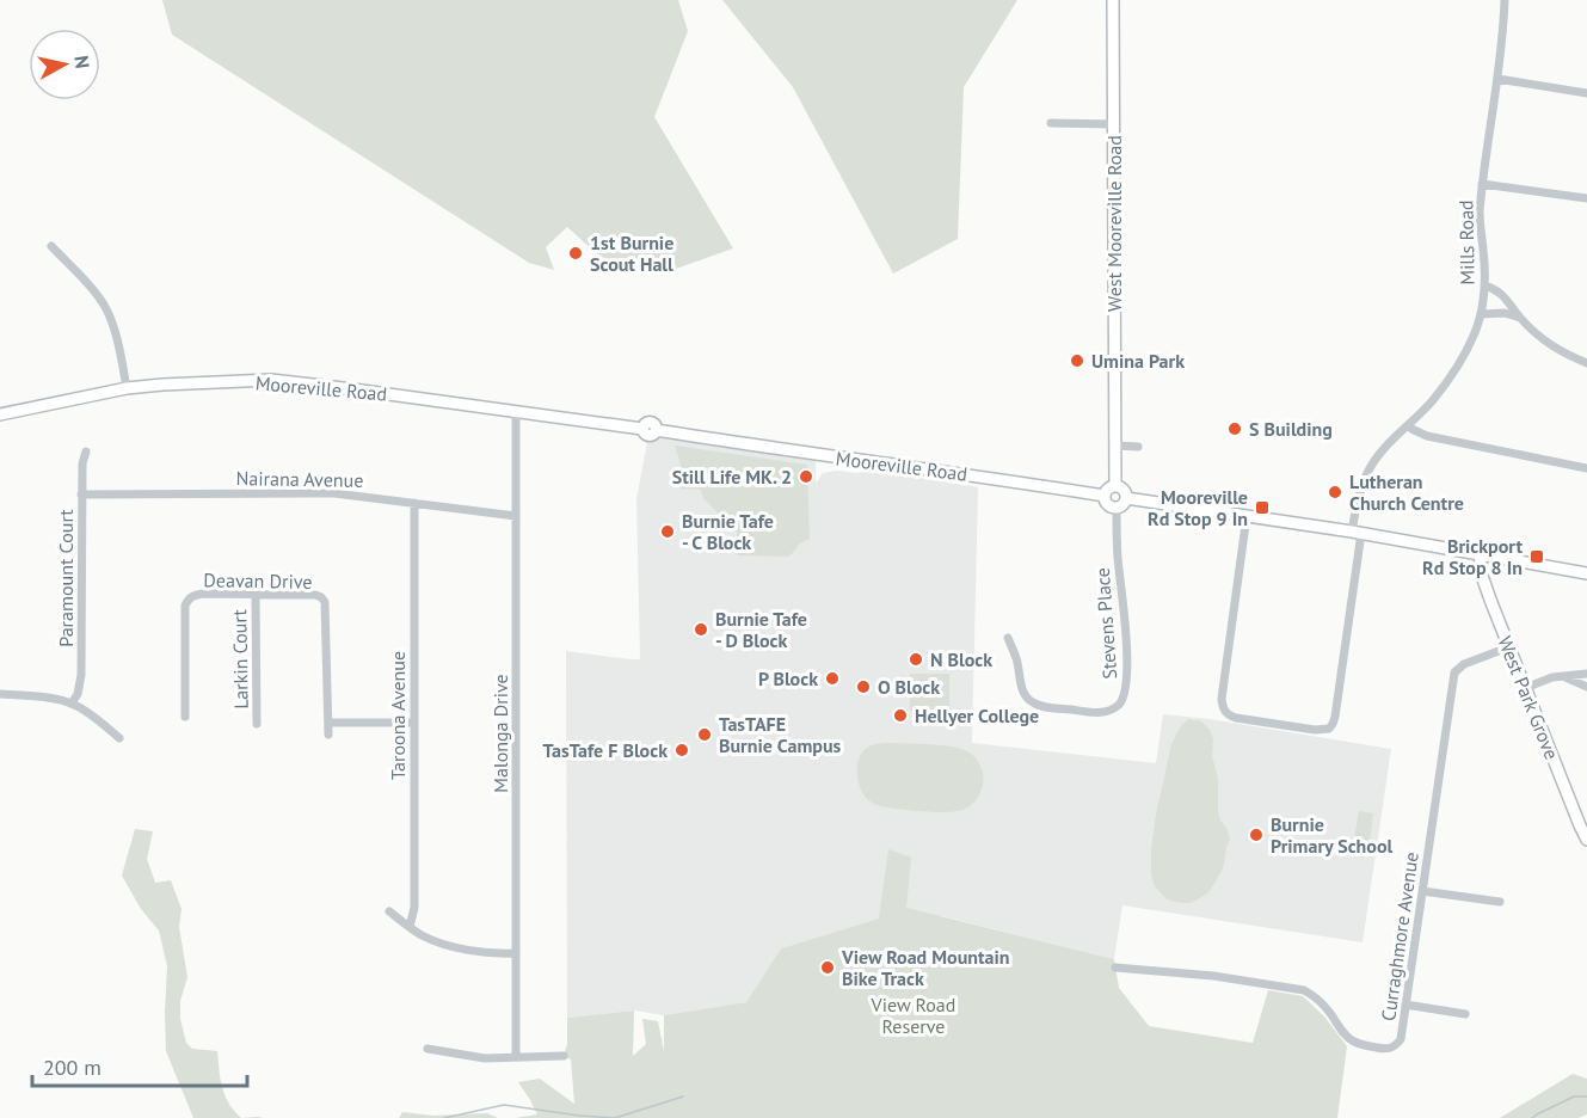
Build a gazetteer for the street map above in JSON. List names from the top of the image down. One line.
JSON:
{"streets":{"main road":["West Mooreville Road","Mooreville Road","West Park Grove"],"street":["Mills Road","Nairana Avenue","Paramount Court","Deavan Drive","Stevens Place","Larkin Court","Taroona Avenue","Malonga Drive","Curraghmore Avenue"]},"crossings":[["West Mooreville Road","Mooreville Road"],["West Mooreville Road","Stevens Place"],["Mooreville Road","Stevens Place"],["Mooreville Road","Malonga Drive"],["Nairana Avenue","Paramount Court"],["Nairana Avenue","Taroona Avenue"],["Nairana Avenue","Malonga Drive"],["Deavan Drive","Larkin Court"],["West Park Grove","Curraghmore Avenue"]],"parks":["View Road Reserve"],"places":{"other":["1st Burnie Scout Hall","Umina Park","S Building","Still Life MK. 2","Lutheran Church Centre","Burnie Tafe - C Block","Burnie Tafe - D Block","N Block","P Block","O Block","Hellyer College","TasTAFE Burnie Campus","TasTafe F Block","Burnie Primary School","View Road Mountain Bike Track"],"transit":["Mooreville Rd Stop 9 In","Brickport Rd Stop 8 In"]},"scale_bar":"200 m","north":"right"}
